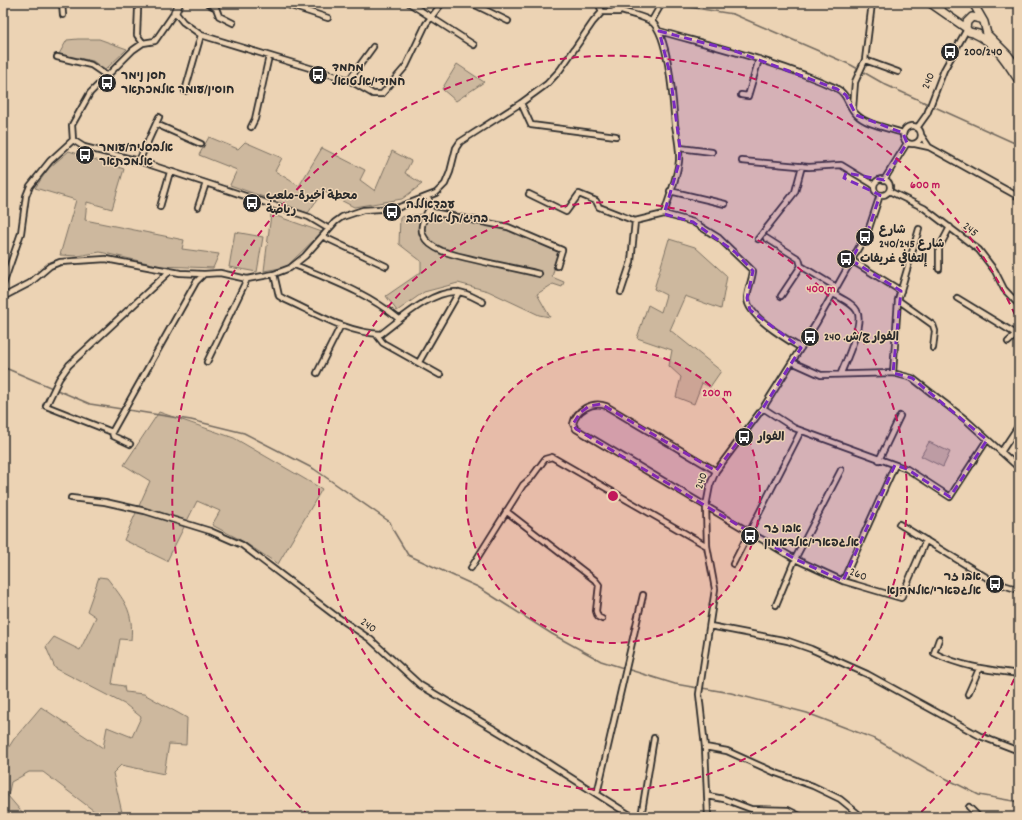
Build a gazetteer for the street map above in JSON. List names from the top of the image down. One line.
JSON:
{"streets":{"street":["240","245","260"]},"crossings":[["240","245"],["240","260"]],"places":{"bus stop":["200/240","מחמד חמודי/אלטואל","חסן נימר חוסין/עומר אלמכתאר","אלבסליה/עומר אלמכתאר","محطة أخيرة-ملعب رياضة","עבדאללה בהיג/תל אלדהב","شارع 240/شارع 245","إلتفافي غريفات","الفوار ج/ش. 240","الفوار","אבו זר אלגפארי/אלדאמון","אבו זר אלגפארי/אלמהנא"]},"rings":["600 m","400 m","200 m"]}
